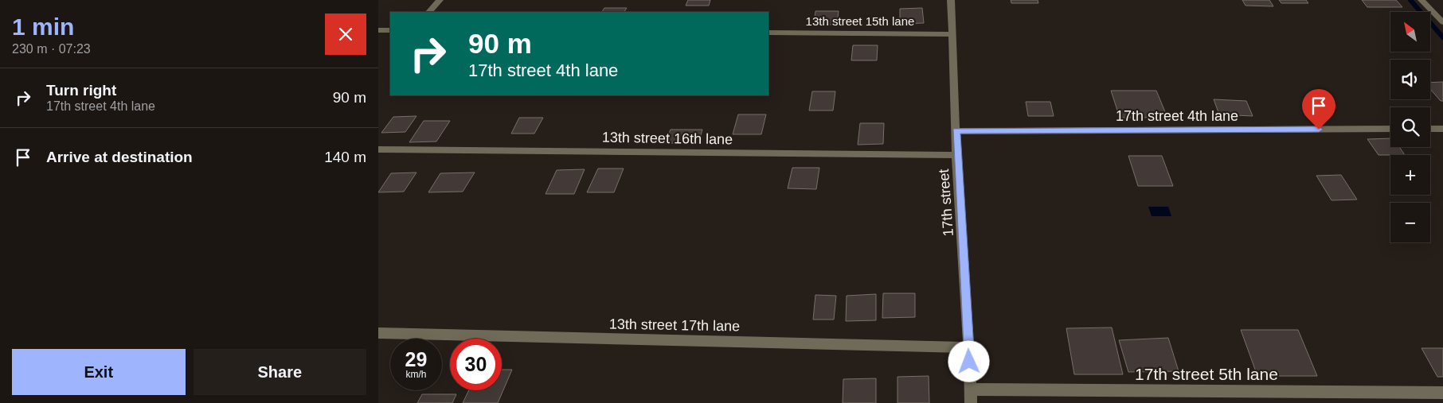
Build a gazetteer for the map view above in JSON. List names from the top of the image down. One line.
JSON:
{"streets":{"street":["13th street 15th lane","17th street 4th lane","13th street 16th lane","17th street","13th street 17th lane","17th street 5th lane"]},"crossings":[["13th street 15th lane","17th street"],["17th street 4th lane","17th street"],["13th street 16th lane","17th street"],["17th street","13th street 17th lane"],["17th street","17th street 5th lane"]],"north":"top left","page":{"heading":["1 min","230 m · 07:23"],"map_buttons":["+","−"],"turn":["90 m","17th street 4th lane"],"list":[{"name":"Turn right","note":"17th street 4th lane","value":"90 m"},{"name":"Arrive at destination","value":"140 m"}],"speed":"29 km/h","limit":"30","buttons":["Exit","Share"]}}
